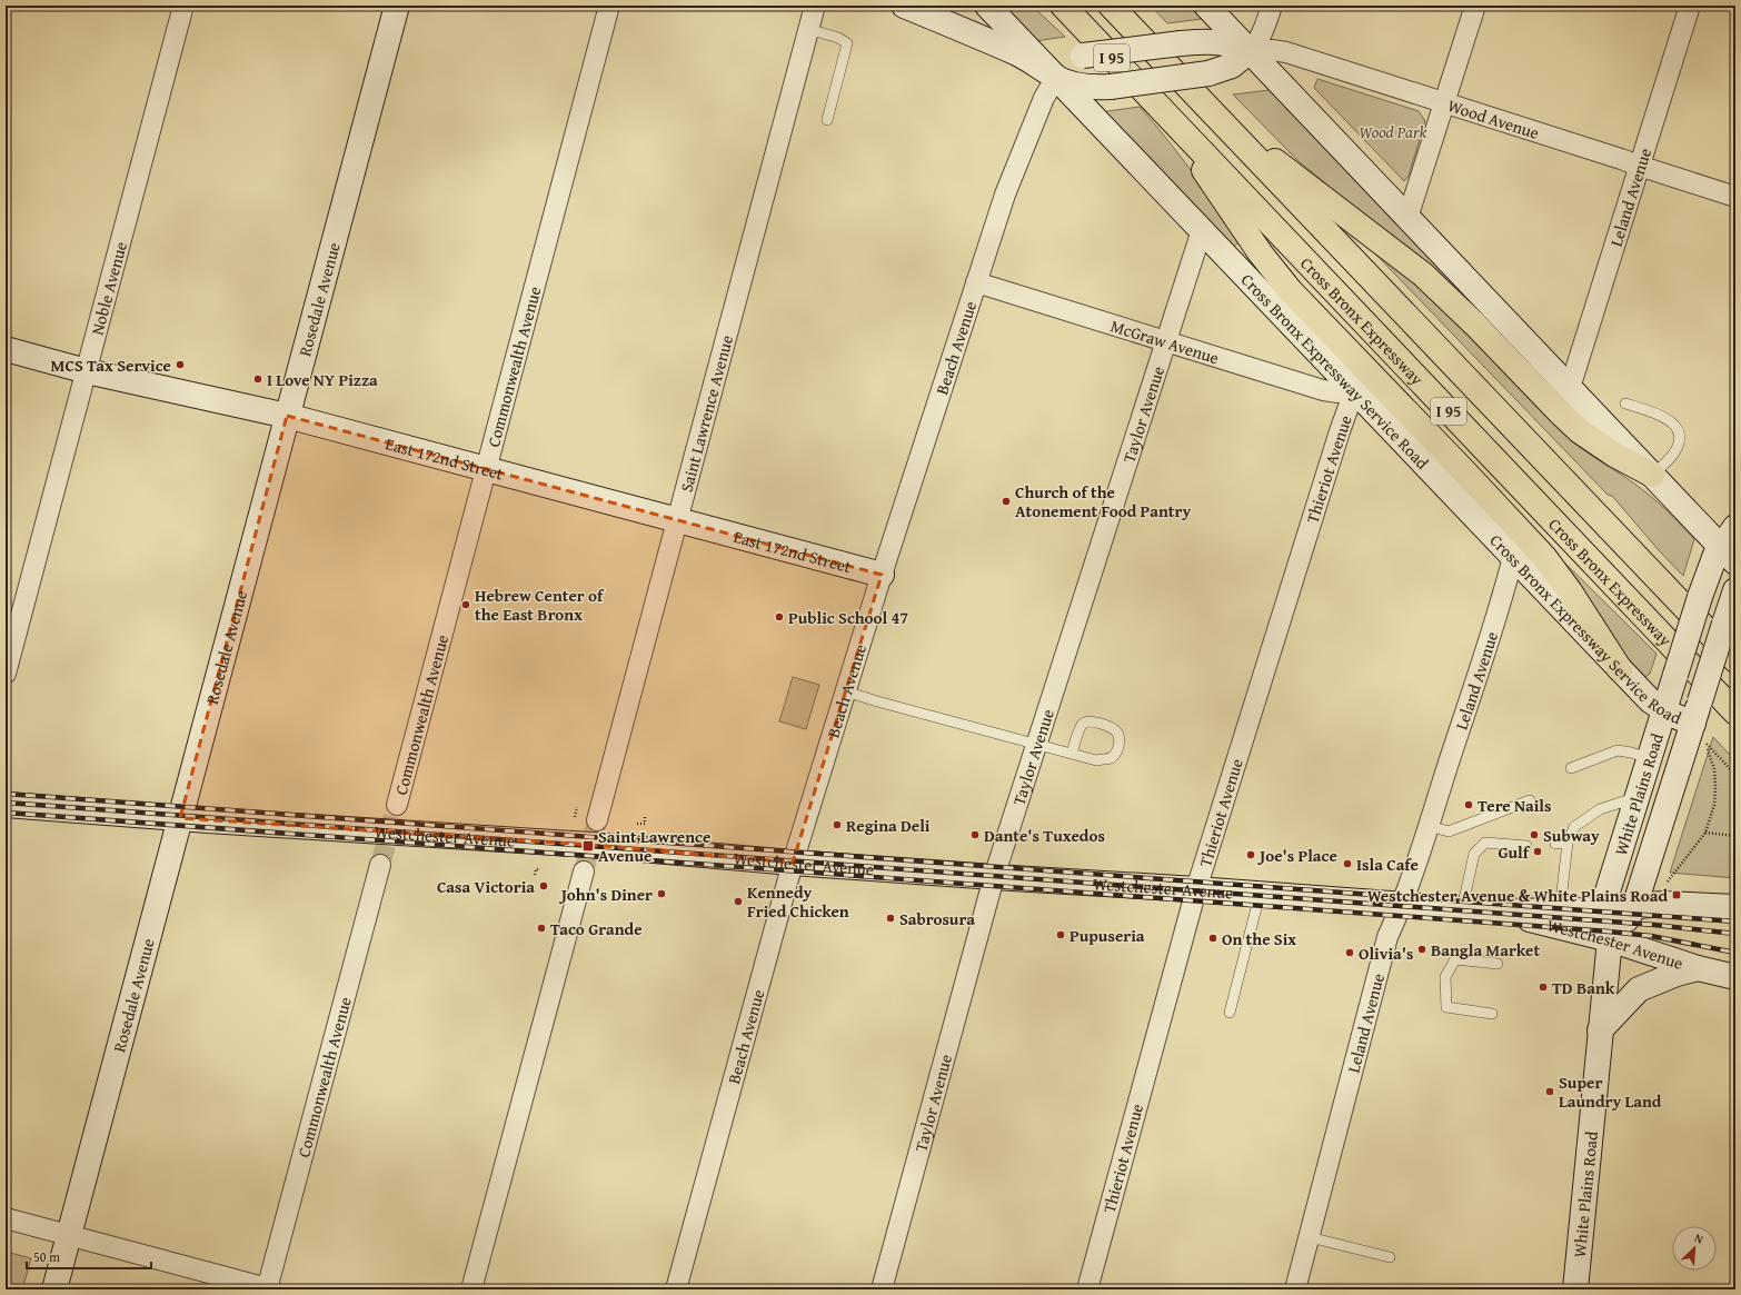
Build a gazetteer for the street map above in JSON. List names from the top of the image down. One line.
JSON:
{"streets":{"highway":["I 95","Cross Bronx Expressway"],"main road":["Rosedale Avenue","Cross Bronx Expressway Service Road","East 172nd Street","White Plains Road","Westchester Avenue"],"street":["Wood Avenue","Leland Avenue","Noble Avenue","McGraw Avenue","Beach Avenue","Commonwealth Avenue","Saint Lawrence Avenue","Taylor Avenue","Thieriot Avenue"]},"crossings":[["Wood Avenue","Leland Avenue"],["Leland Avenue","Cross Bronx Expressway Service Road"],["Leland Avenue","Westchester Avenue"],["Noble Avenue","East 172nd Street"],["Rosedale Avenue","East 172nd Street"],["Rosedale Avenue","Westchester Avenue"],["McGraw Avenue","Beach Avenue"],["McGraw Avenue","Cross Bronx Expressway Service Road"],["McGraw Avenue","Taylor Avenue"],["McGraw Avenue","Thieriot Avenue"],["Beach Avenue","Cross Bronx Expressway Service Road"],["Beach Avenue","East 172nd Street"],["Beach Avenue","Westchester Avenue"],["Commonwealth Avenue","East 172nd Street"],["Cross Bronx Expressway Service Road","Taylor Avenue"],["Cross Bronx Expressway Service Road","Thieriot Avenue"],["Cross Bronx Expressway Service Road","White Plains Road"],["Saint Lawrence Avenue","East 172nd Street"],["Taylor Avenue","Westchester Avenue"],["Thieriot Avenue","Westchester Avenue"],["White Plains Road","Westchester Avenue"]],"parks":["Wood Park"],"places":{"other":["MCS Tax Service","I Love NY Pizza","Church of the Atonement Food Pantry","Hebrew Center of the East Bronx","Public School 47","Tere Nails","Regina Deli","Dante's Tuxedos","Subway","Gulf","Joe's Place","Isla Cafe","Casa Victoria","John's Diner","Kennedy Fried Chicken","Sabrosura","Taco Grande","Pupuseria","On the Six","Bangla Market","Olivia's","TD Bank","Super Laundry Land"],"transit":["Saint Lawrence Avenue","Westchester Avenue & White Plains Road"]},"scale_bar":"50 m","north":"top right"}
